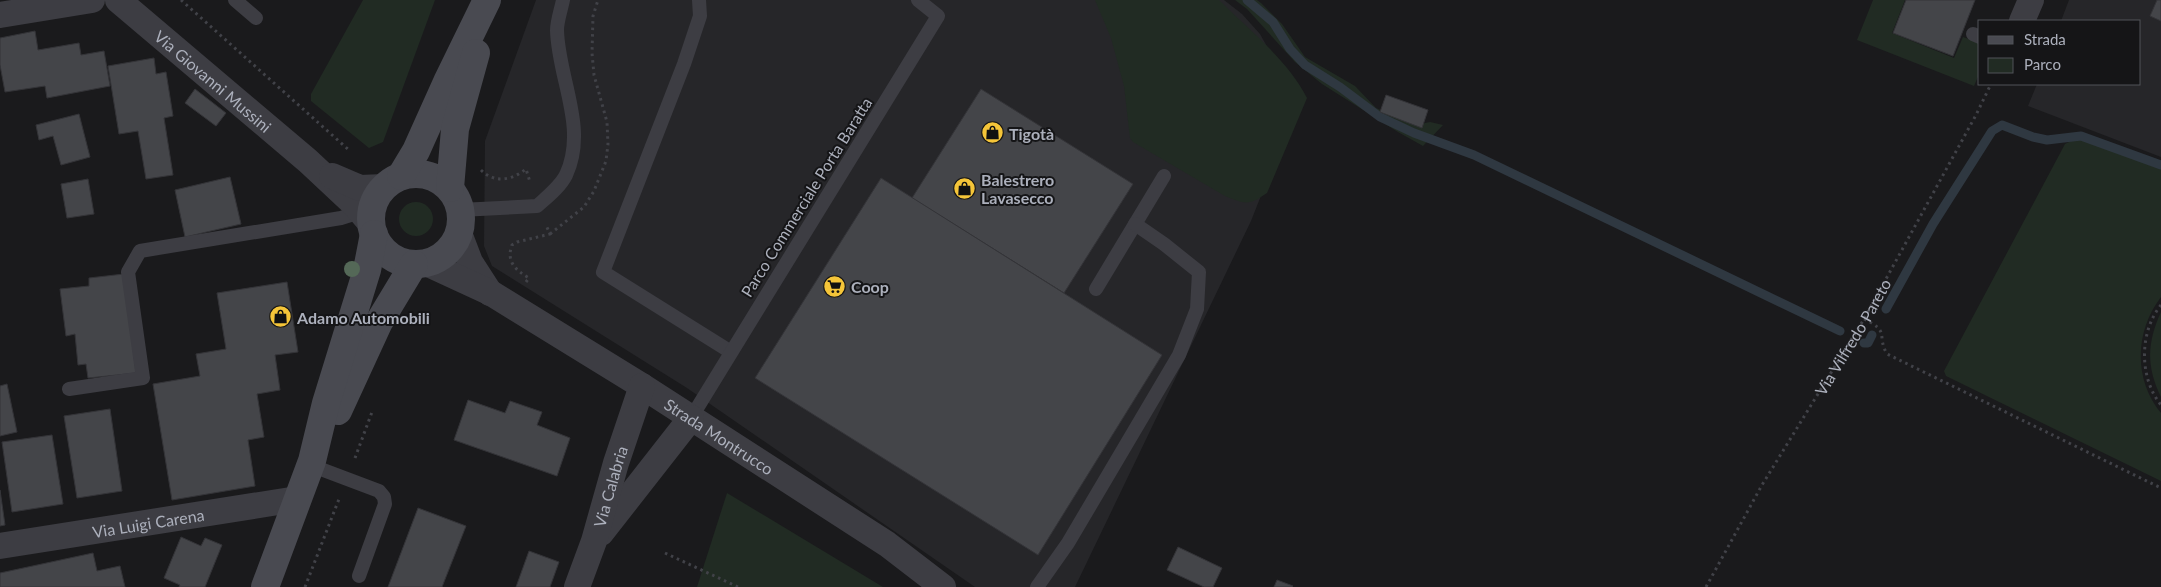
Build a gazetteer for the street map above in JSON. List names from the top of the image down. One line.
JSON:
{"streets":{"street":["Via Giovanni Mussini","Strada Montrucco","Via Calabria","Via Luigi Carena"],"lane":["Parco Commerciale Porta Baratta"],"path":["Via Vilfredo Pareto"]},"crossings":[["Via Giovanni Mussini","Strada Montrucco"],["Parco Commerciale Porta Baratta","Strada Montrucco"],["Strada Montrucco","Via Calabria"]],"places":{"shop":["Tigotà","Balestrero Lavasecco","Adamo Automobili"],"supermarket":["Coop"]},"legend":["Strada","Parco"]}
